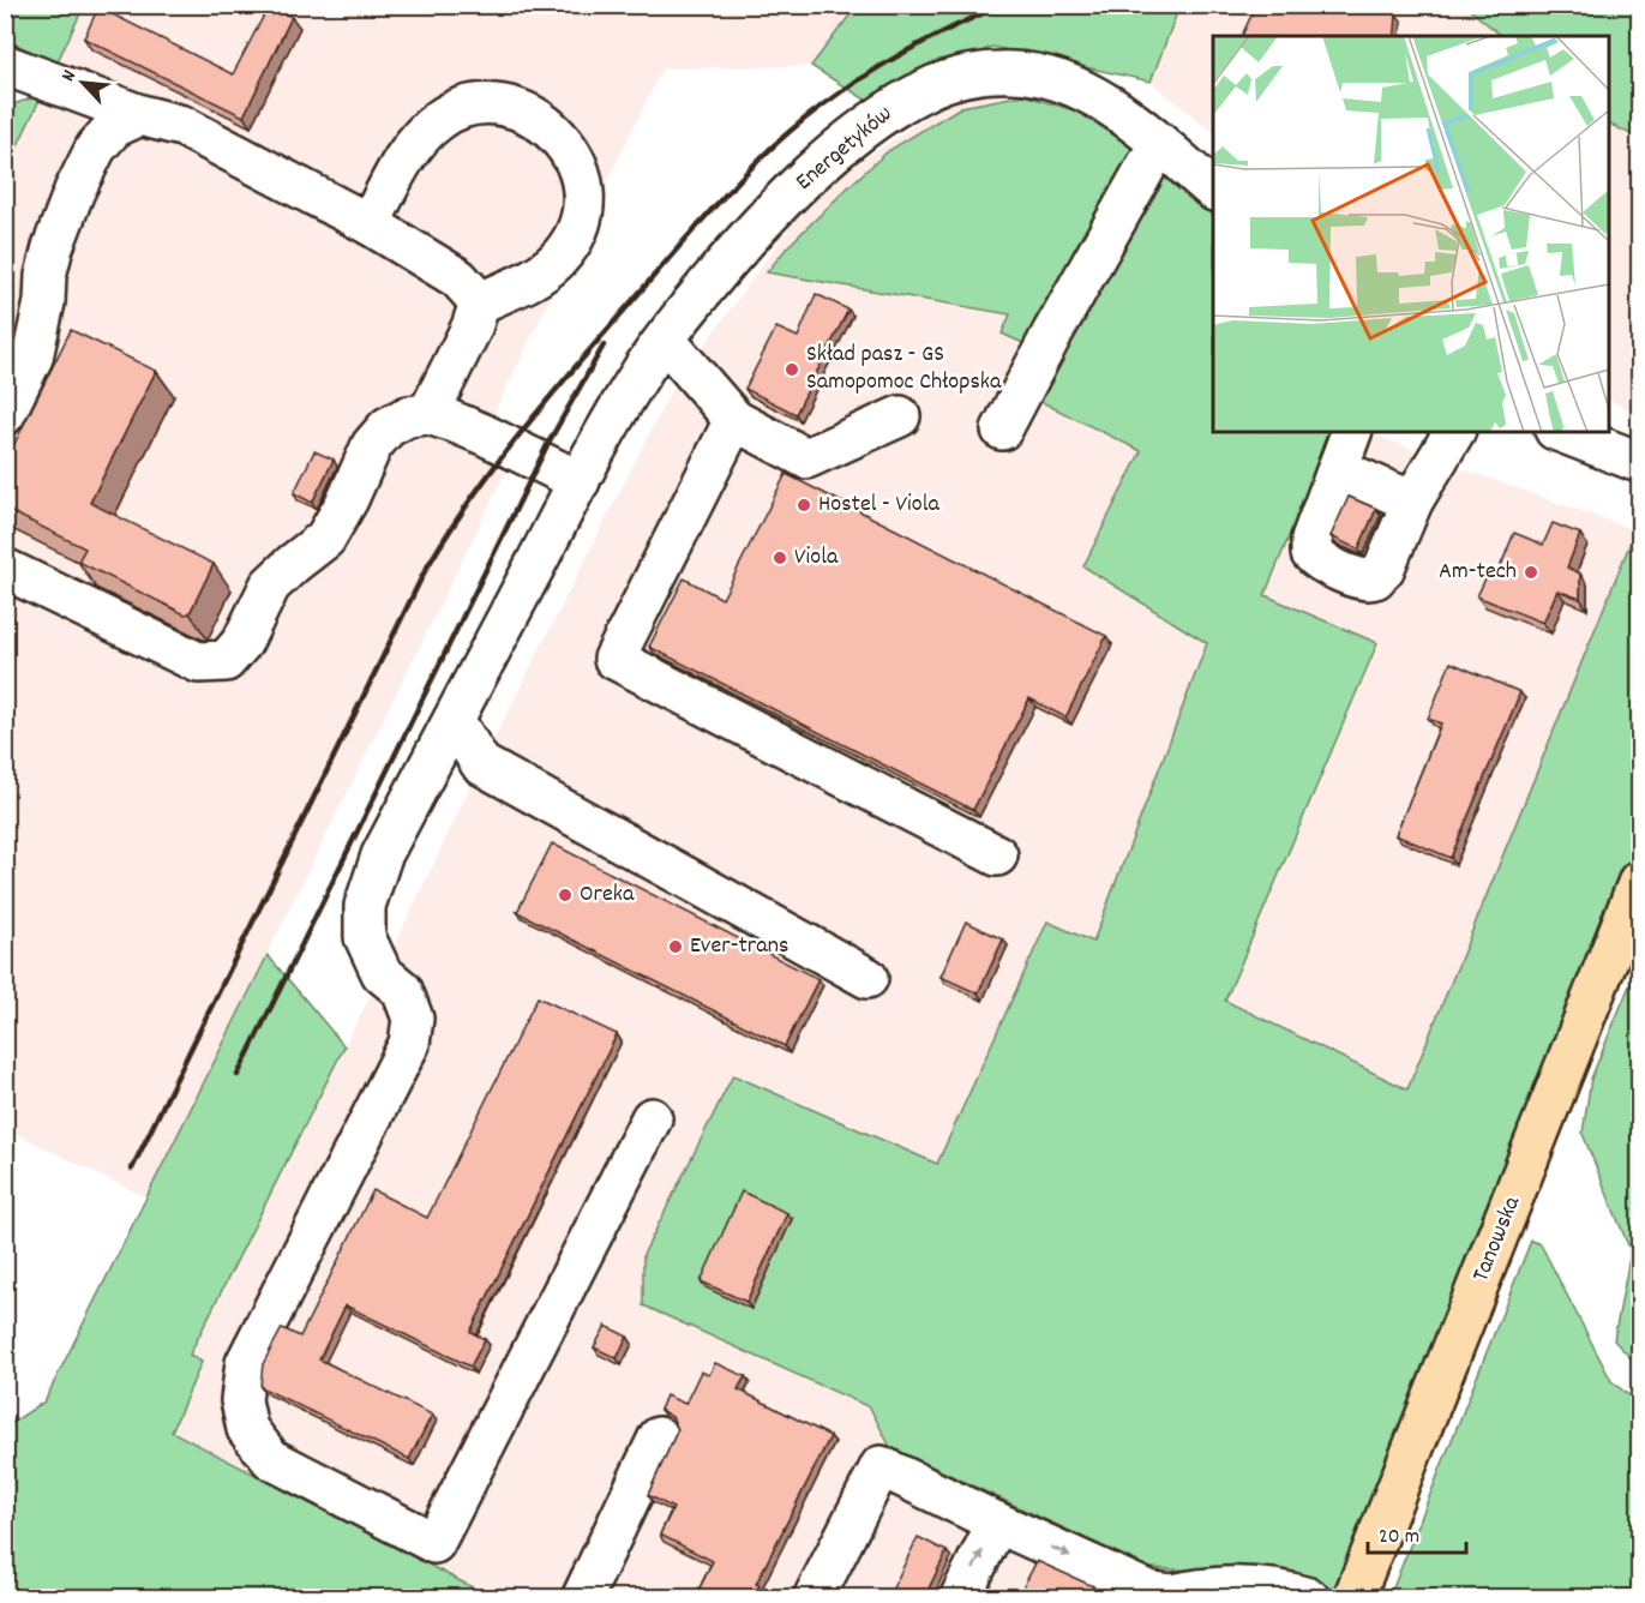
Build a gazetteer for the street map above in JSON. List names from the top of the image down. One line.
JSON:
{"streets":{"main road":["Tanowska"],"street":["Energetyków"]},"places":["Skład pasz - GS Samopomoc Chłopska","Hostel - Viola","Viola","Am-tech","Oreka","Ever-trans"],"scale_bar":"20 m","north":"top left"}
